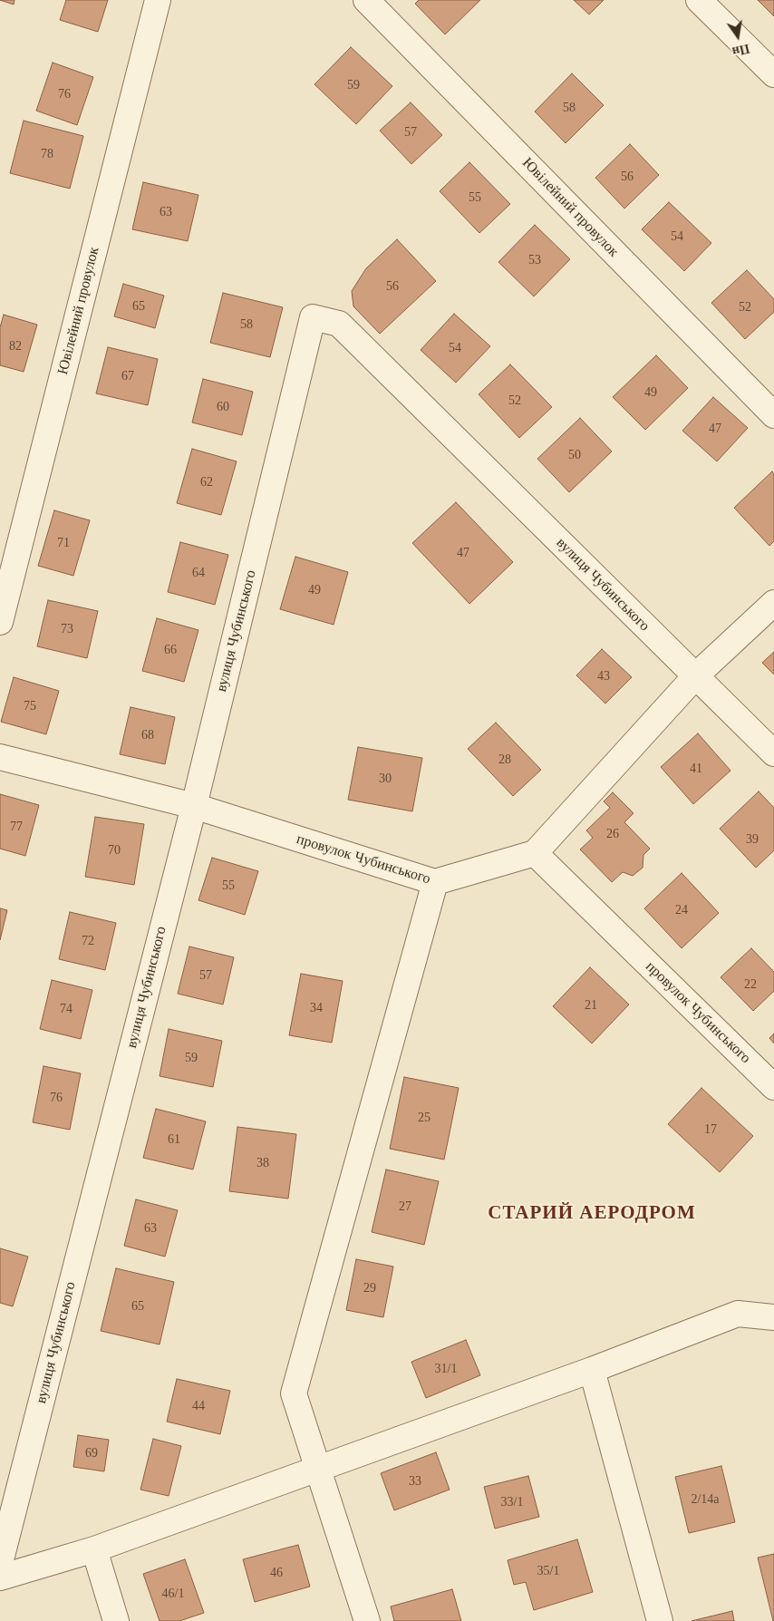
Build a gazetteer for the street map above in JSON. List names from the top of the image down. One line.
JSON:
{"streets":{"street":["Ювілейний провулок","вулиця Чубинського","провулок Чубинського"]},"crossings":[["вулиця Чубинського","провулок Чубинського"]],"districts":["СТАРИЙ АЕРОДРОМ"],"house_numbers":["59","76","58","57","78","56","55","63","54","53","56","65","52","58","82","54","67","49","52","60","47","50","62","71","47","64","49","73","66","43","75","68","28","41","30","77","26","39","70","55","24","72","57","22","21","34","74","59","76","25","17","61","38","27","63","29","65","31/1","44","69","33","2/14а","33/1","35/1","46","46/1"],"north":"bottom"}
